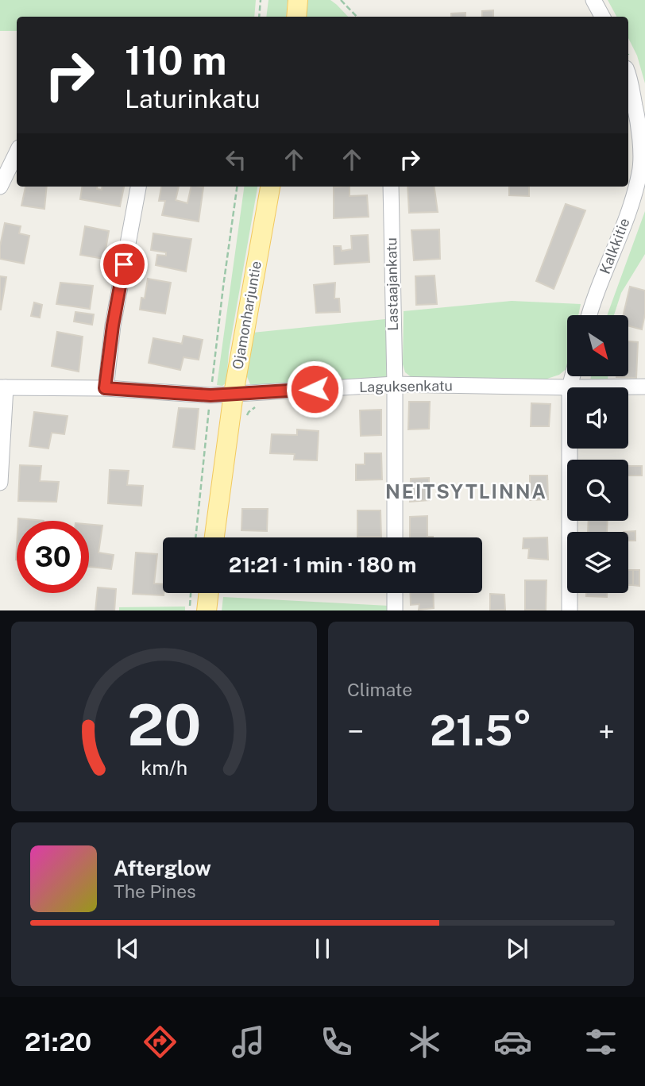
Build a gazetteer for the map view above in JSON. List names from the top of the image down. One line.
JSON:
{"streets":{"main road":["Ojamonharjuntie"],"street":["Kalkkitie","Lastaajankatu","Laguksenkatu"]},"crossings":[["Lastaajankatu","Laguksenkatu"],["Ojamonharjuntie","Laguksenkatu"]],"districts":["NEITSYTLINNA"],"north":"bottom right","page":{"turn":["110 m","Laturinkatu"],"limit":"30","trip":"21:21 · 1 min · 180 m","tile":"Climate","heat":["−","21.5°","+"],"song":["Afterglow","The Pines"],"tabs":"21:20","gauge":["20","km/h"]}}
